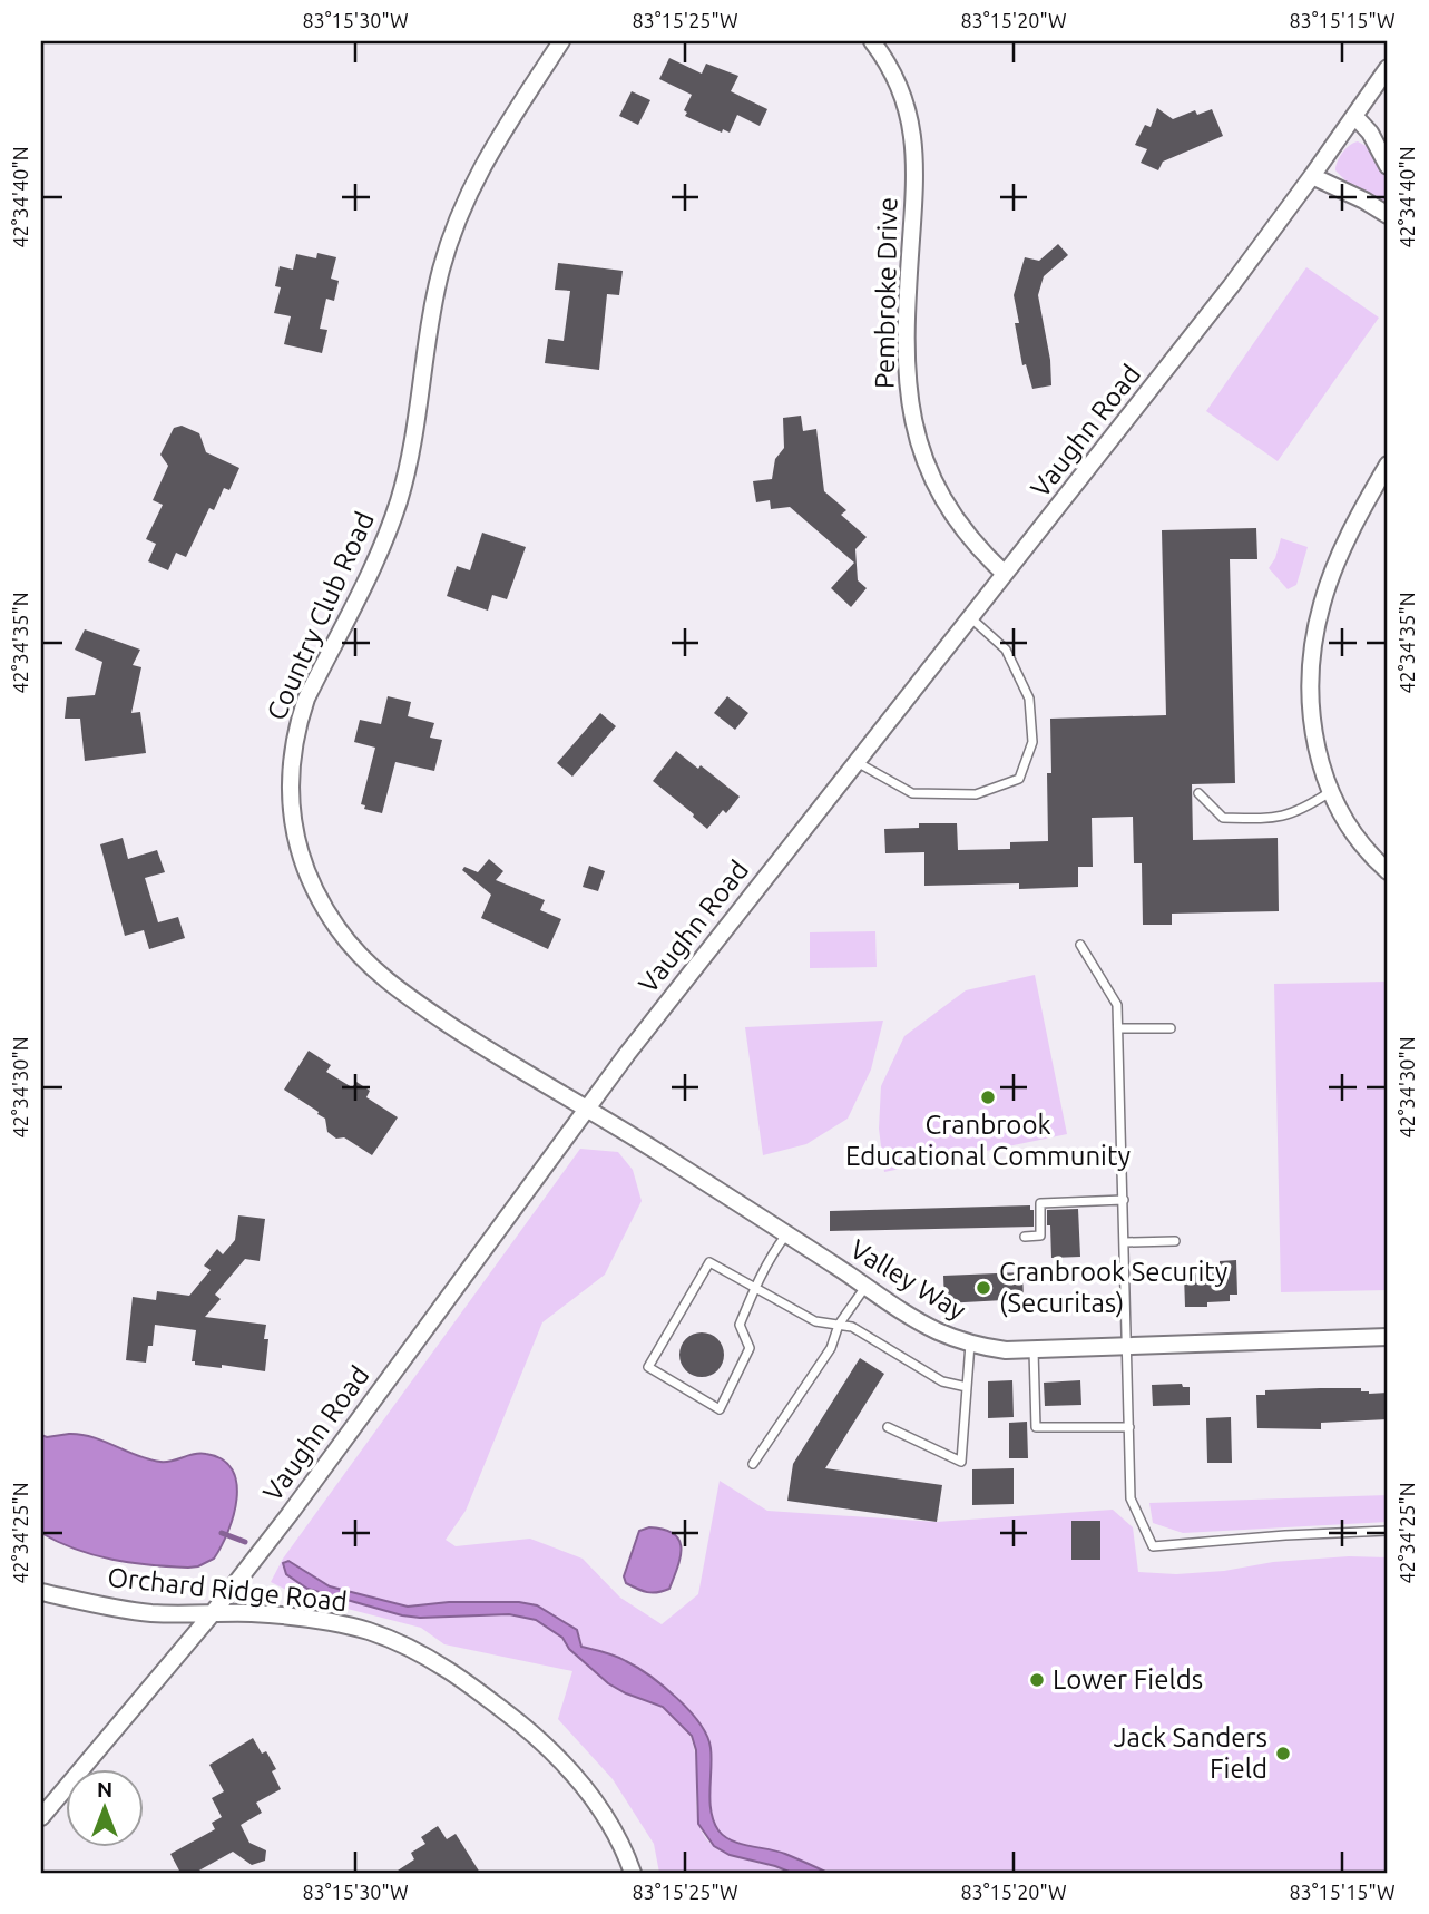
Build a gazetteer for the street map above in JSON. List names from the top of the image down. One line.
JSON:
{"streets":{"street":["Pembroke Drive","Vaughn Road","Country Club Road","Valley Way","Orchard Ridge Road"]},"crossings":[["Pembroke Drive","Vaughn Road"],["Vaughn Road","Country Club Road"],["Vaughn Road","Valley Way"],["Vaughn Road","Orchard Ridge Road"],["Country Club Road","Valley Way"]],"places":["Cranbrook Educational Community","Cranbrook Security (Securitas)","Lower Fields","Jack Sanders Field"],"north":"top","coordinates":["83°15'30\"W","83°15'25\"W","83°15'20\"W","83°15'15\"W","42°34'40\"N","42°34'35\"N","42°34'30\"N","42°34'25\"N"]}
